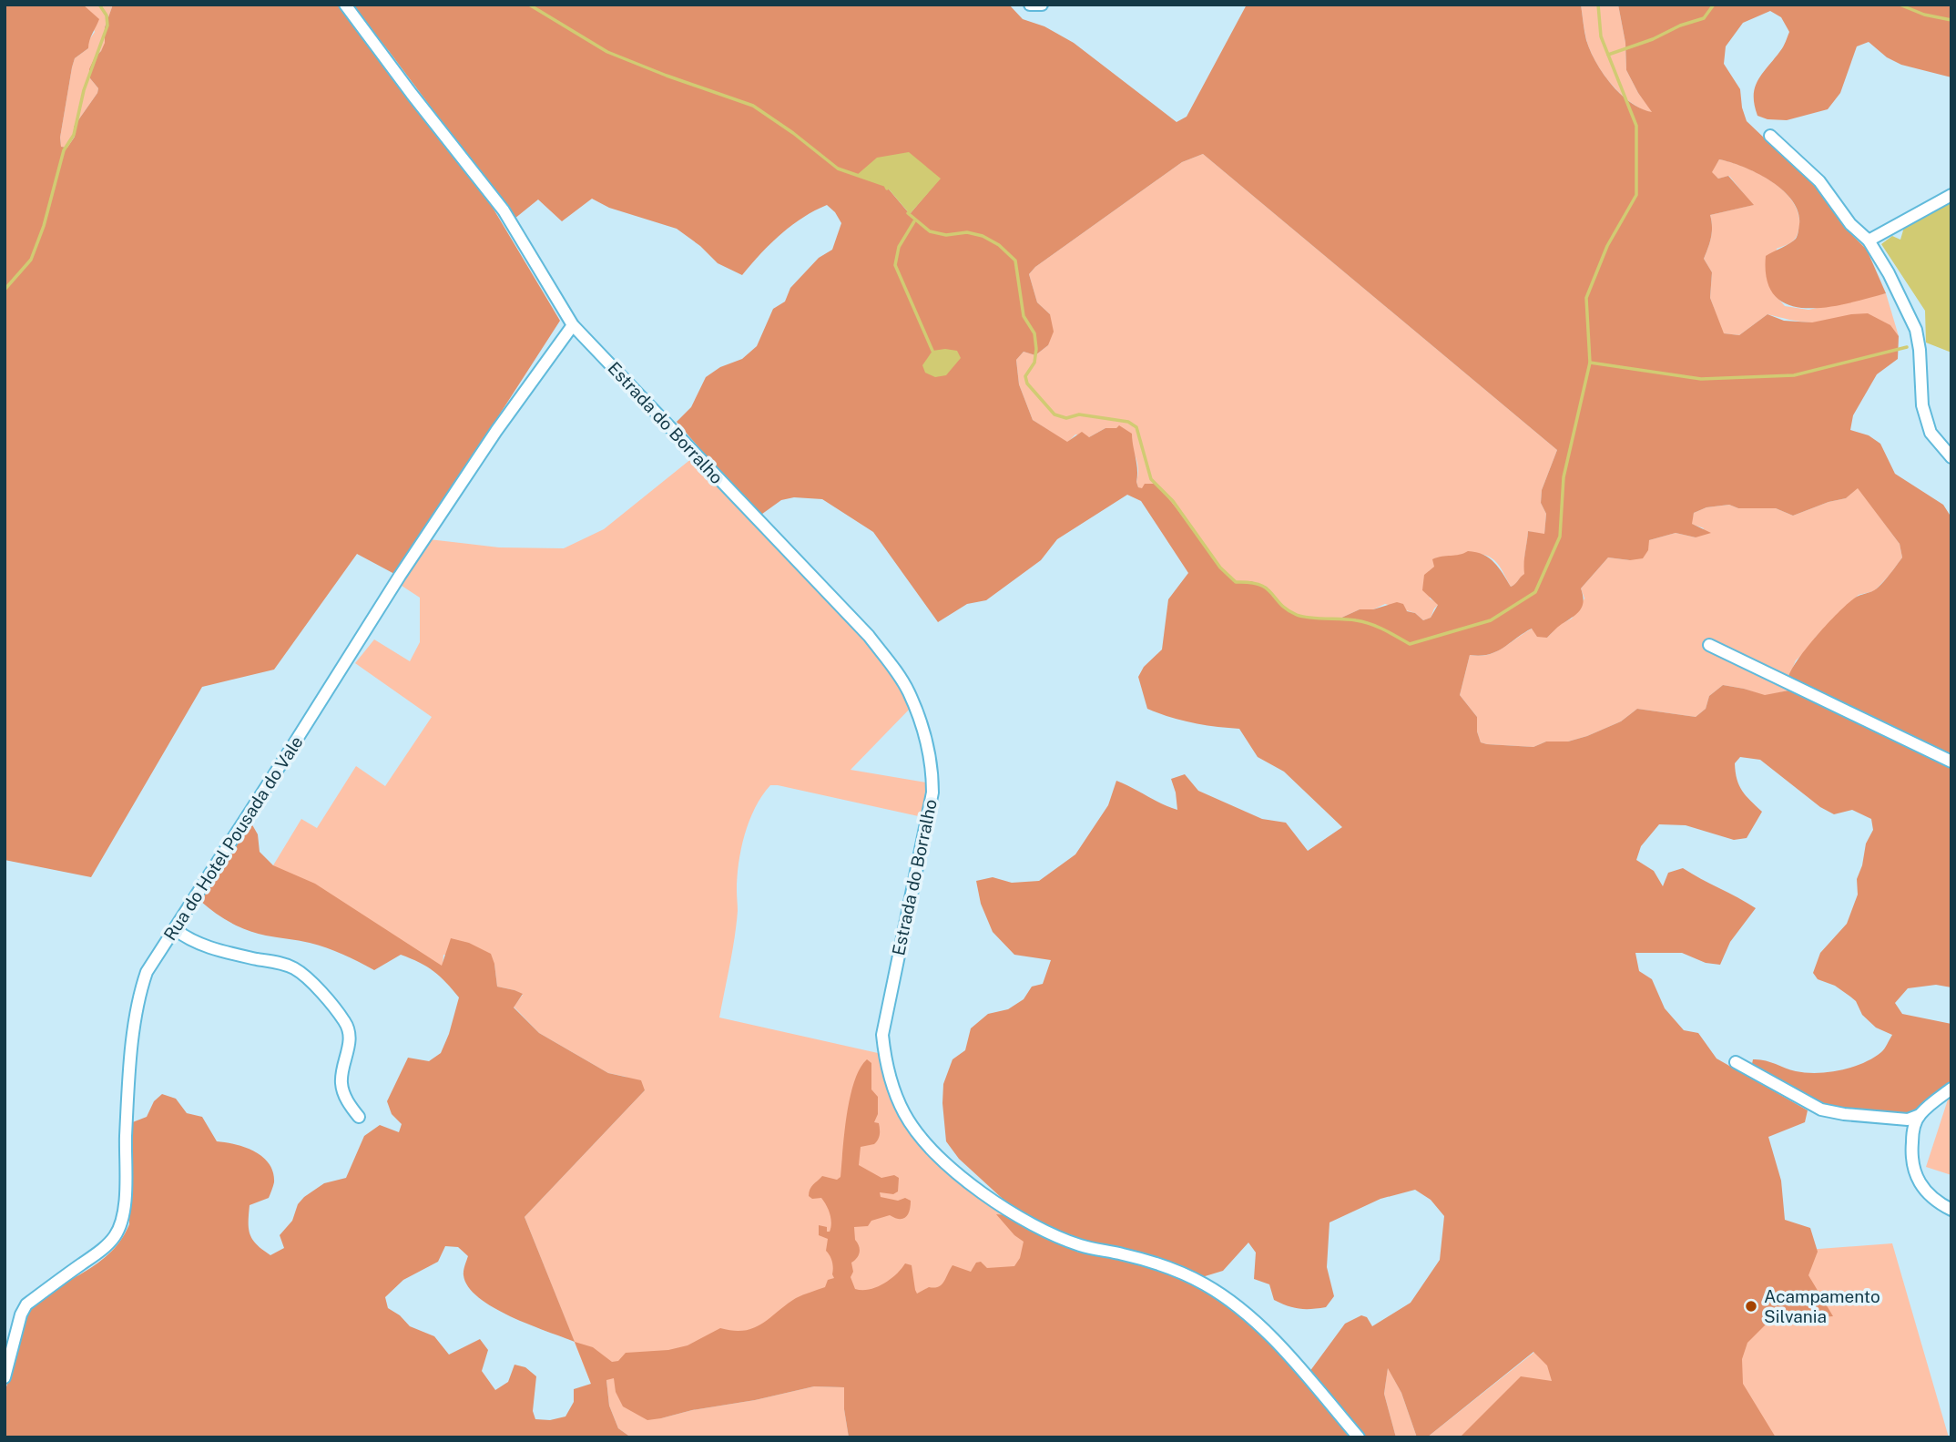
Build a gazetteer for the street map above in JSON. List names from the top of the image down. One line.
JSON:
{"streets":{"street":["Estrada do Borralho","Rua do Hotel Pousada do Vale"]},"crossings":[["Estrada do Borralho","Rua do Hotel Pousada do Vale"]],"places":["Acampamento Silvania"]}
